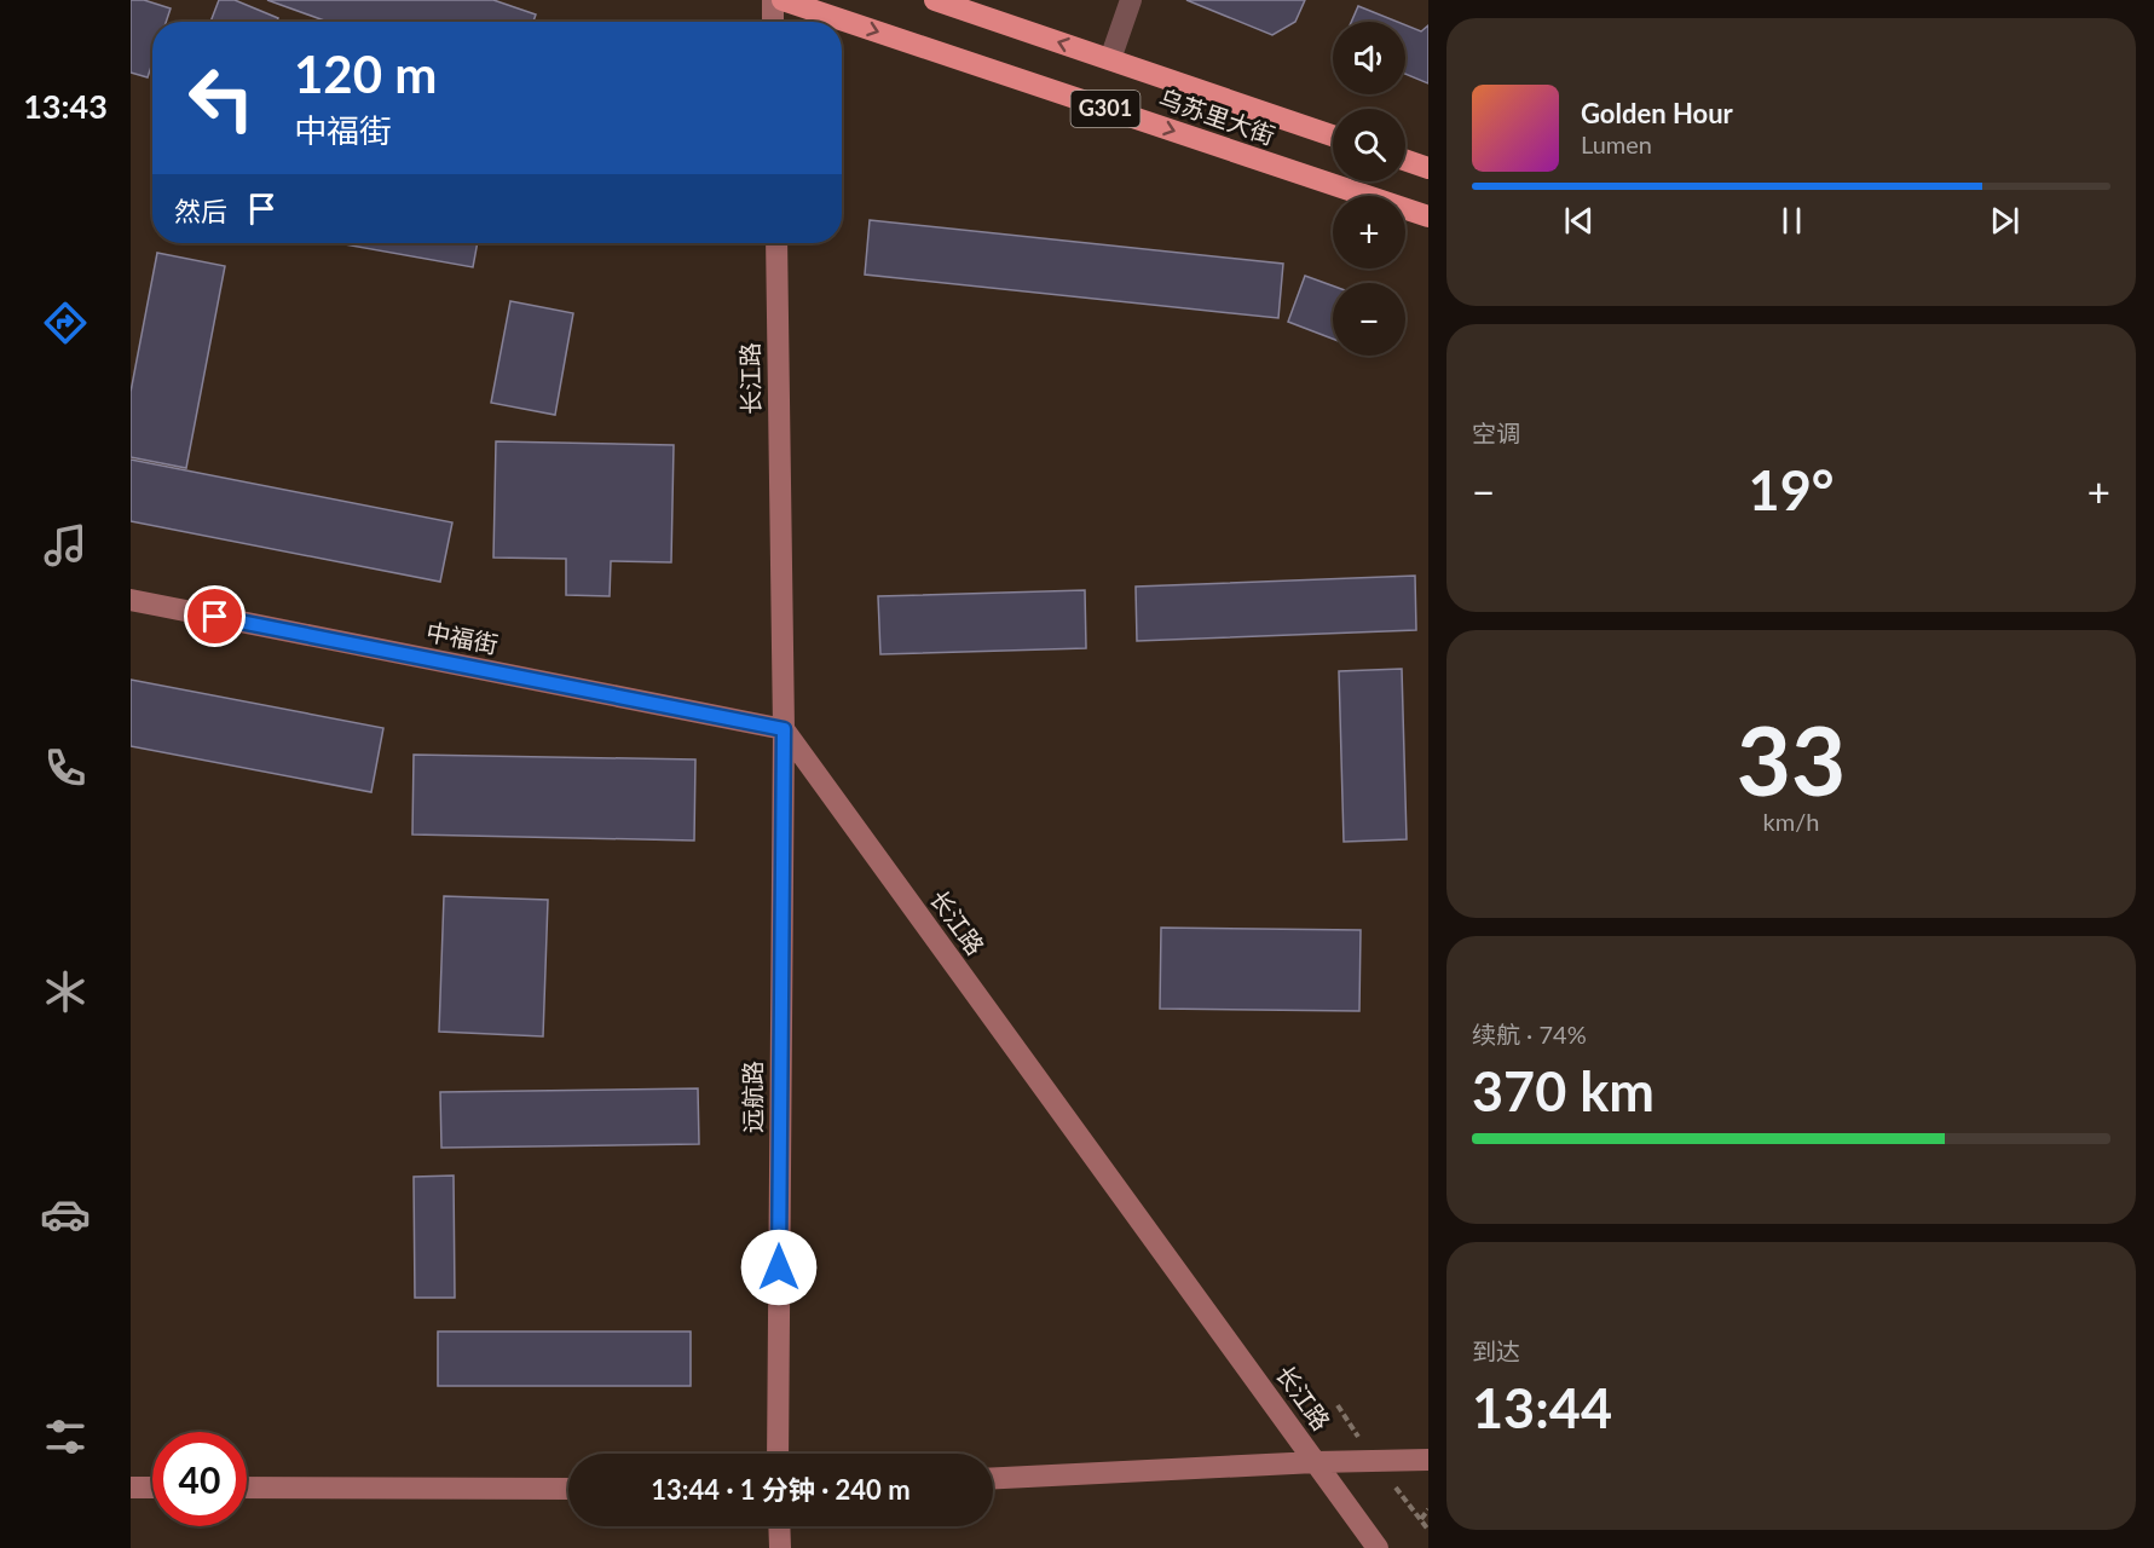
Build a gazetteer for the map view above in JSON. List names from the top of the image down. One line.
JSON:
{"streets":{"highway":["G301","乌苏里大街"],"street":["长江路","中福街","远航路"]},"crossings":[["长江路","中福街"],["长江路","远航路"],["中福街","远航路"]],"page":{"tabs":"13:43","map_buttons":["+","−"],"turn":["120 m","中福街"],"song":["Golden Hour","Lumen"],"then":"然后","tile":["空调",["33","km/h"],["续航 · 74%","370 km"],["到达","13:44"]],"heat":["−","19°","+"],"limit":"40","trip":"13:44 · 1 分钟 · 240 m"}}
